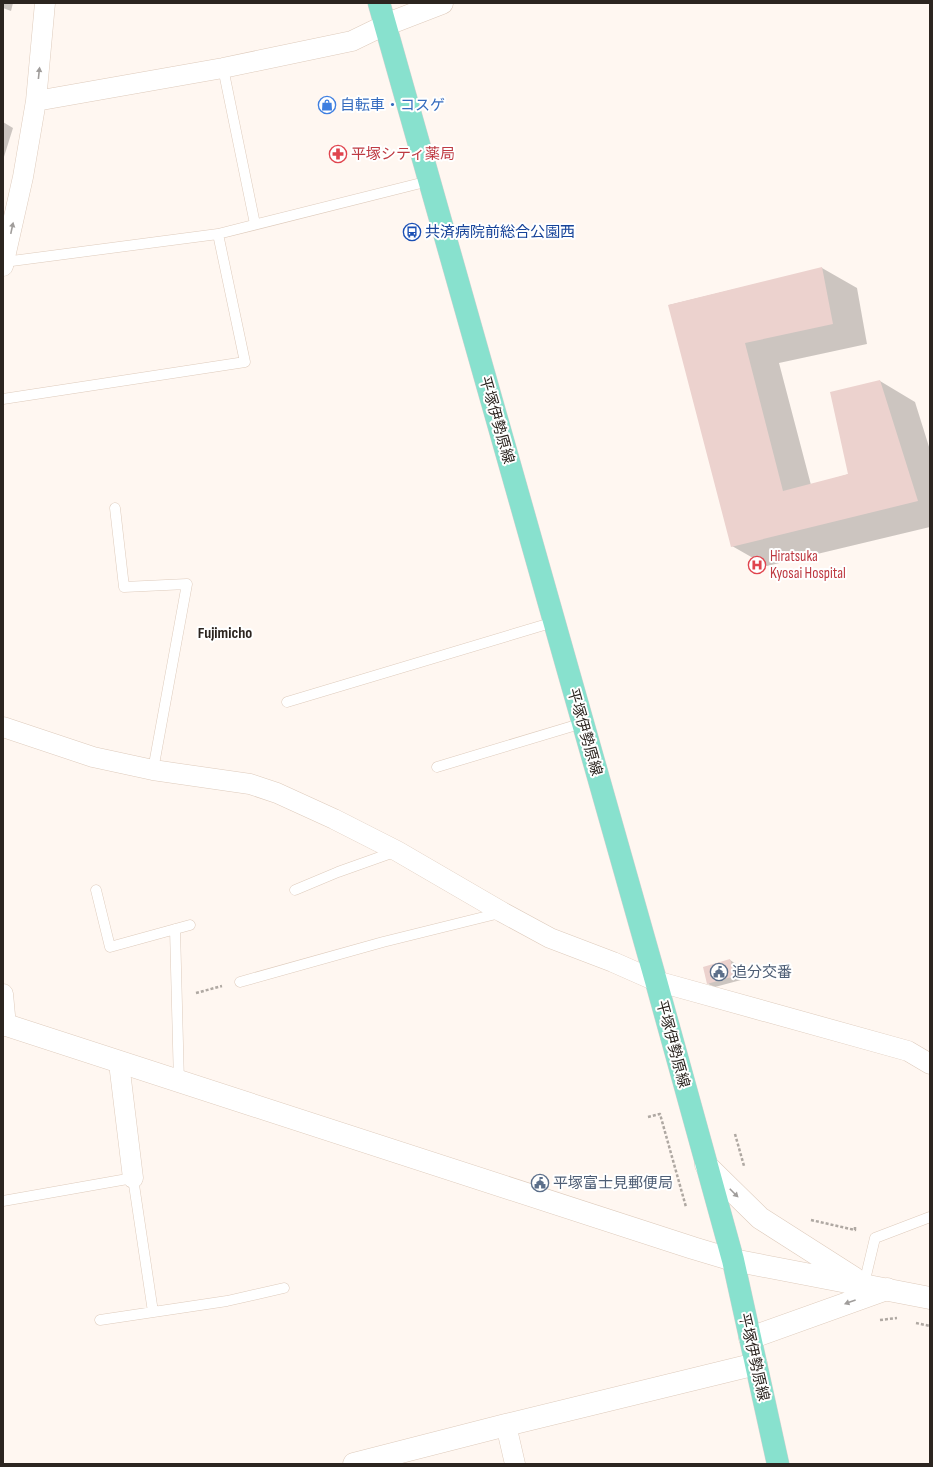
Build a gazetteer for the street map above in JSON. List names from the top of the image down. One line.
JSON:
{"streets":{"main road":["平塚伊勢原線"]},"districts":["Fujimicho"],"places":{"shop":["自転車・コスゲ"],"pharmacy":["平塚シティ薬局"],"bus stop":["共済病院前総合公園西"],"hospital":["Hiratsuka Kyosai Hospital"],"public building":["追分交番","平塚富士見郵便局"]}}
